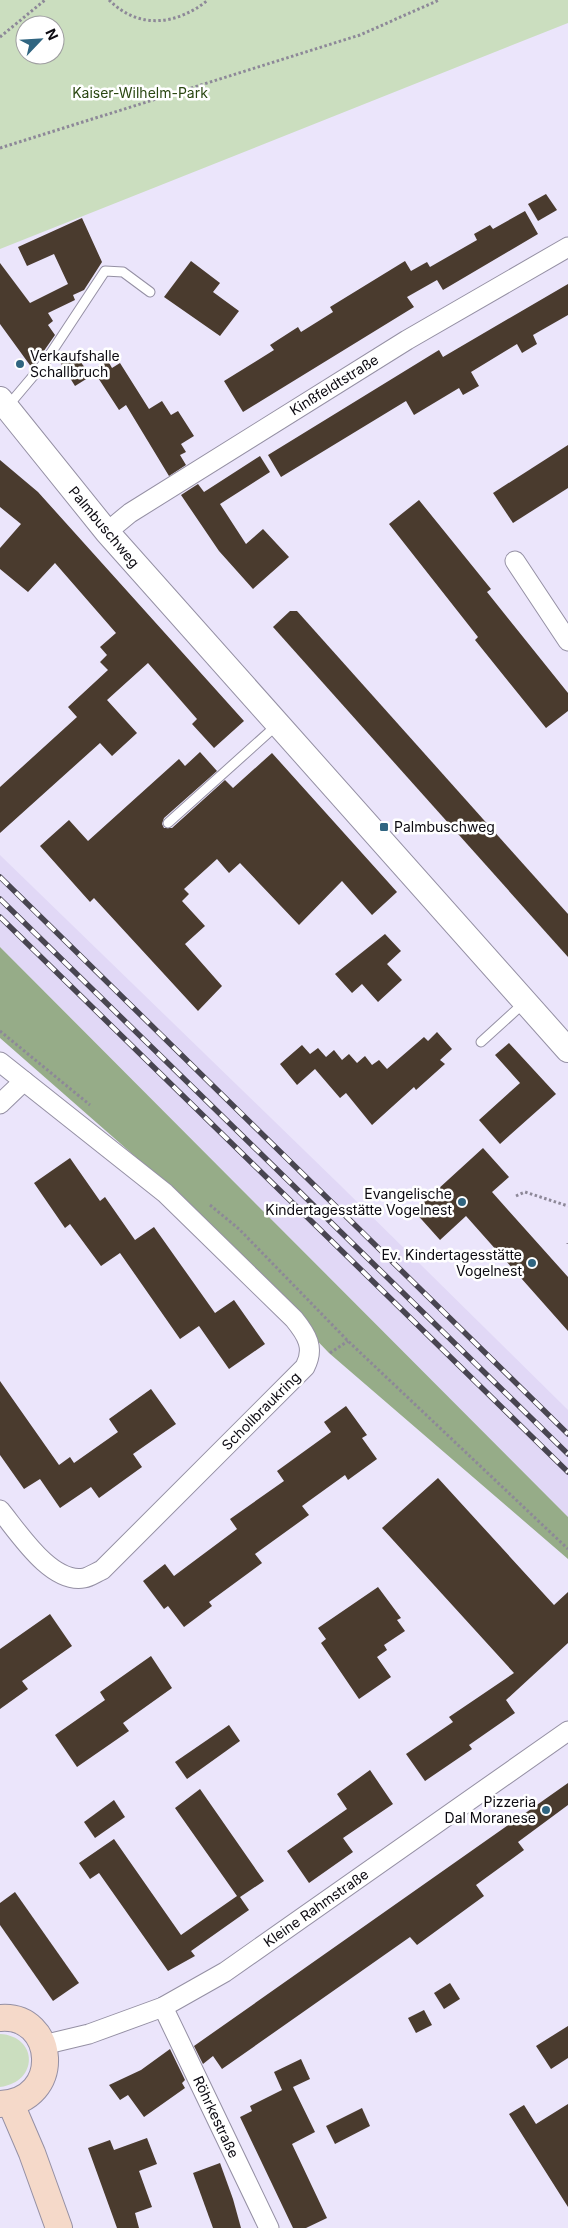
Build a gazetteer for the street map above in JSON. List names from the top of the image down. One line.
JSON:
{"streets":{"street":["Kinßfeldtstraße","Palmbuschweg","Schollbraukring","Kleine Rahmstraße","Röhrkestraße"]},"crossings":[["Kinßfeldtstraße","Palmbuschweg"],["Kleine Rahmstraße","Röhrkestraße"]],"parks":["Kaiser-Wilhelm-Park"],"places":{"other":["Verkaufshalle Schallbruch","Evangelische Kindertagesstätte Vogelnest","Ev. Kindertagesstätte Vogelnest","Pizzeria Dal Moranese"],"transit":["Palmbuschweg"]},"north":"top right"}
